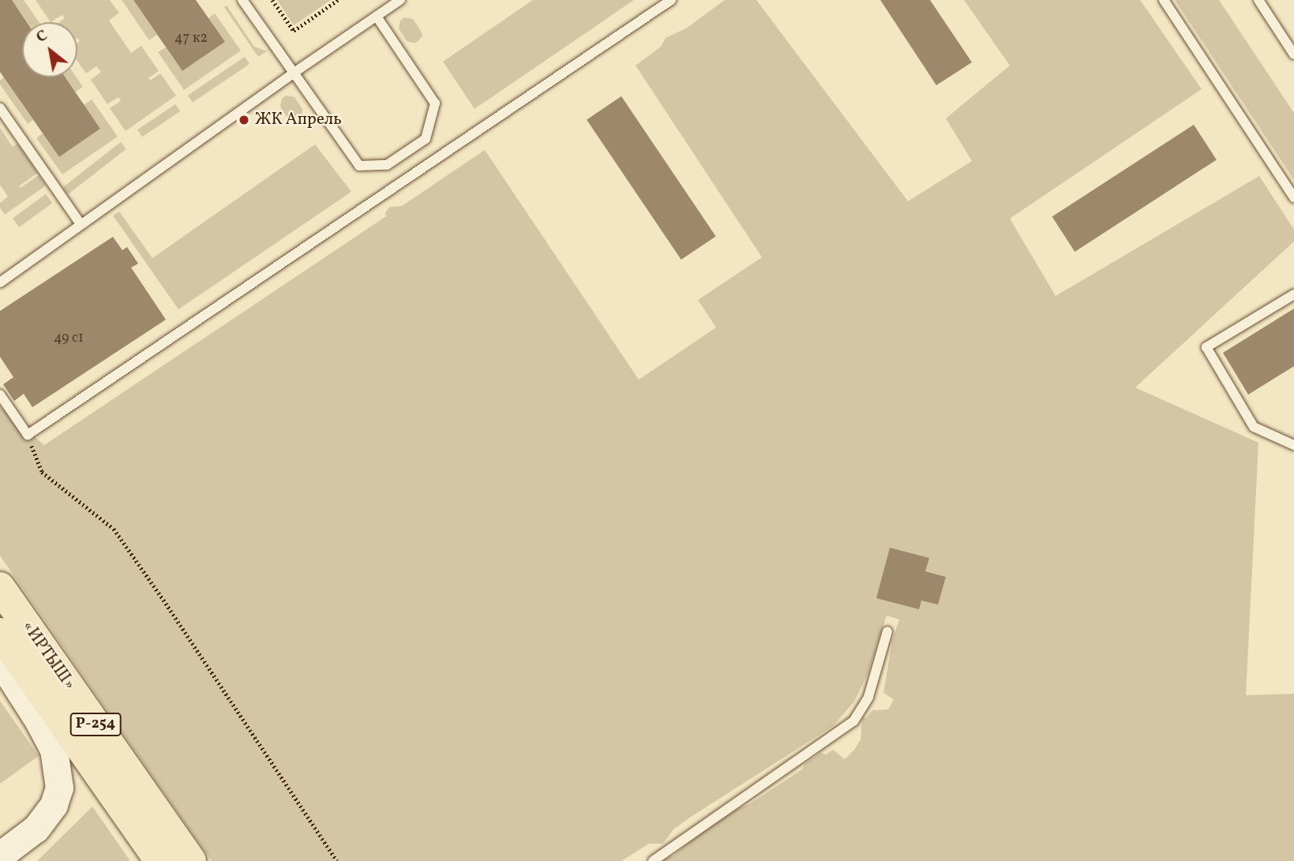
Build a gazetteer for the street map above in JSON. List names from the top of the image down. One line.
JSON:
{"streets":{"highway":["«ИРТЫШ»","Р-254"]},"places":["ЖК Апрель"],"house_numbers":["47 к2","49 с1"],"north":"top left"}
